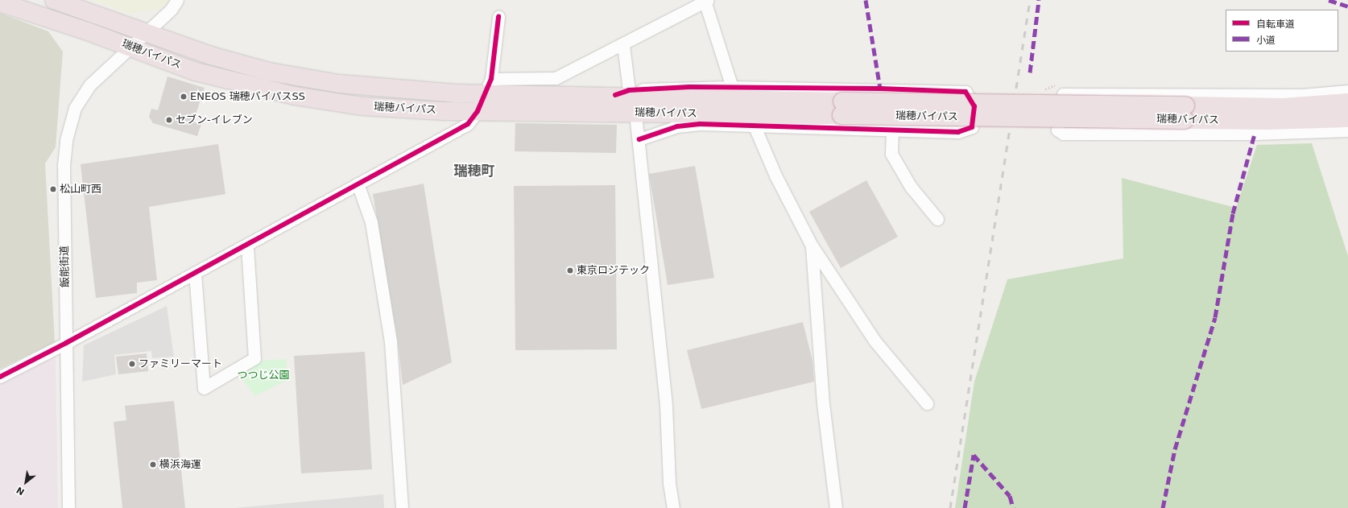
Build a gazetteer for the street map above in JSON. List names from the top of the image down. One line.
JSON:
{"streets":{"highway":["瑞穂バイパス"],"street":["飯能街道"]},"crossings":[["瑞穂バイパス","飯能街道"]],"districts":["瑞穂町"],"parks":["つつじ公園"],"places":["ENEOS 瑞穂バイパスSS","セブン-イレブン","松山町西","東京ロジテック","ファミリーマート","横浜海運"],"legend":["自転車道","小道"],"north":"bottom left"}
